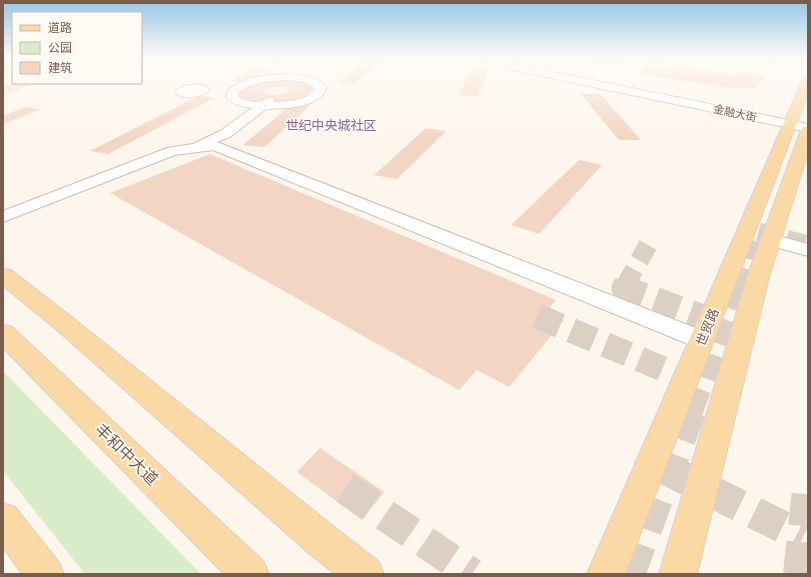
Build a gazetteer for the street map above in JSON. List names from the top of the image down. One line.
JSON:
{"streets":{"main road":["世贸路","丰和中大道"],"street":["金融大街"]},"crossings":[["金融大街","世贸路"]],"districts":["世纪中央城社区"],"legend":["道路","公园","建筑"]}
